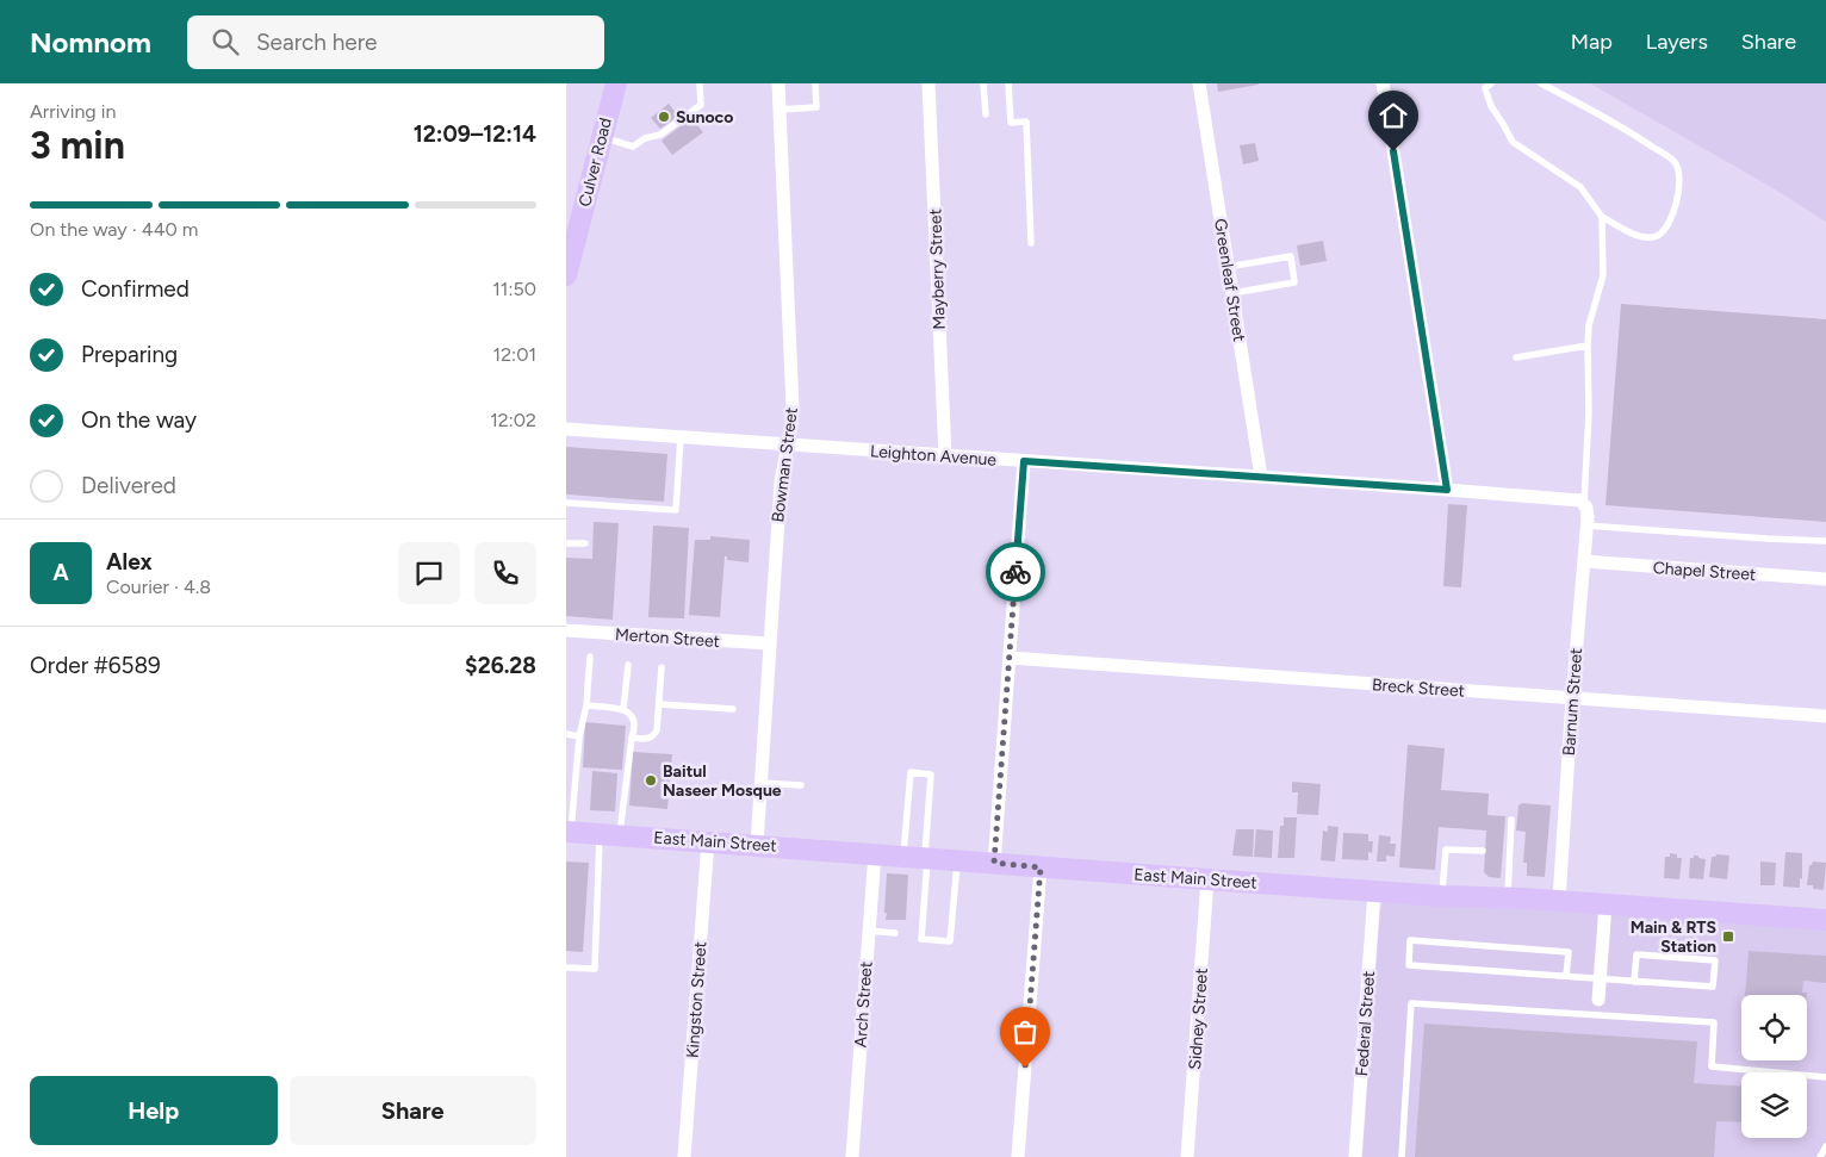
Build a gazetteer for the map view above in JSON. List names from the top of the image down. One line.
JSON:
{"streets":{"main road":["Culver Road","East Main Street"],"street":["Mayberry Street","Greenleaf Street","Leighton Avenue","Bowman Street","Chapel Street","Merton Street","Breck Street","Barnum Street","Kingston Street","Arch Street","Sidney Street","Federal Street"]},"crossings":[["Mayberry Street","Leighton Avenue"],["Greenleaf Street","Leighton Avenue"],["Leighton Avenue","Bowman Street"],["Leighton Avenue","Barnum Street"],["Bowman Street","Merton Street"],["Bowman Street","East Main Street"],["Chapel Street","Barnum Street"],["Breck Street","Barnum Street"],["Barnum Street","East Main Street"],["East Main Street","Kingston Street"],["East Main Street","Arch Street"],["East Main Street","Sidney Street"],["East Main Street","Federal Street"]],"places":{"other":["Sunoco","Baitul Naseer Mosque"],"transit":["Main & RTS Station"]},"page":{"header":"Nomnom","search":"Search here","nav":["Map","Layers","Share"],"heading":["3 min","Arriving in","12:09–12:14"],"panel":["Alex","Courier · 4.8","Order #6589","$26.28"],"bar":"On the way · 440 m","list":[["Confirmed","11:50"],["Preparing","12:01"],["On the way","12:02"],"Delivered"],"round":"A","buttons":["Help","Share"]}}
